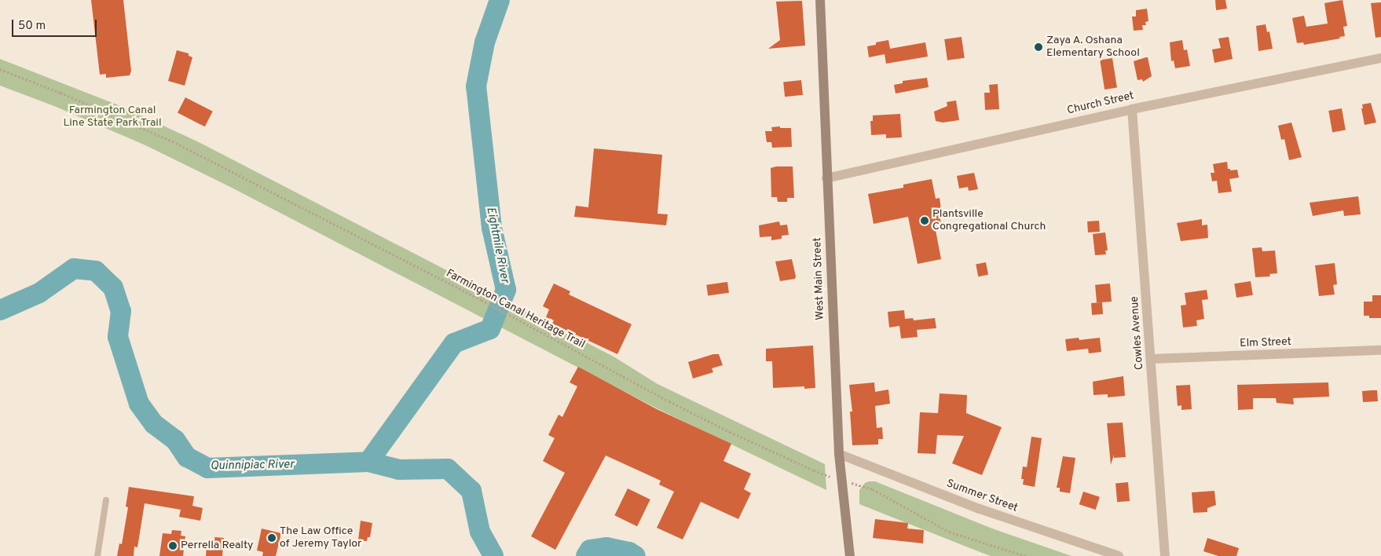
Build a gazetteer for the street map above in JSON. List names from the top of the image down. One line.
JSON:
{"streets":{"main road":["West Main Street"],"street":["Church Street","Cowles Avenue","Elm Street","Summer Street"],"path":["Farmington Canal Heritage Trail"]},"crossings":[["Church Street","West Main Street"],["Church Street","Cowles Avenue"],["West Main Street","Farmington Canal Heritage Trail"],["West Main Street","Summer Street"],["Cowles Avenue","Elm Street"]],"water":["Eightmile River","Quinnipiac River"],"parks":["Farmington Canal Line State Park Trail"],"places":["Zaya A. Oshana Elementary School","Plantsville Congregational Church","The Law Office of Jeremy Taylor","Perrella Realty"],"scale_bar":"50 m"}
